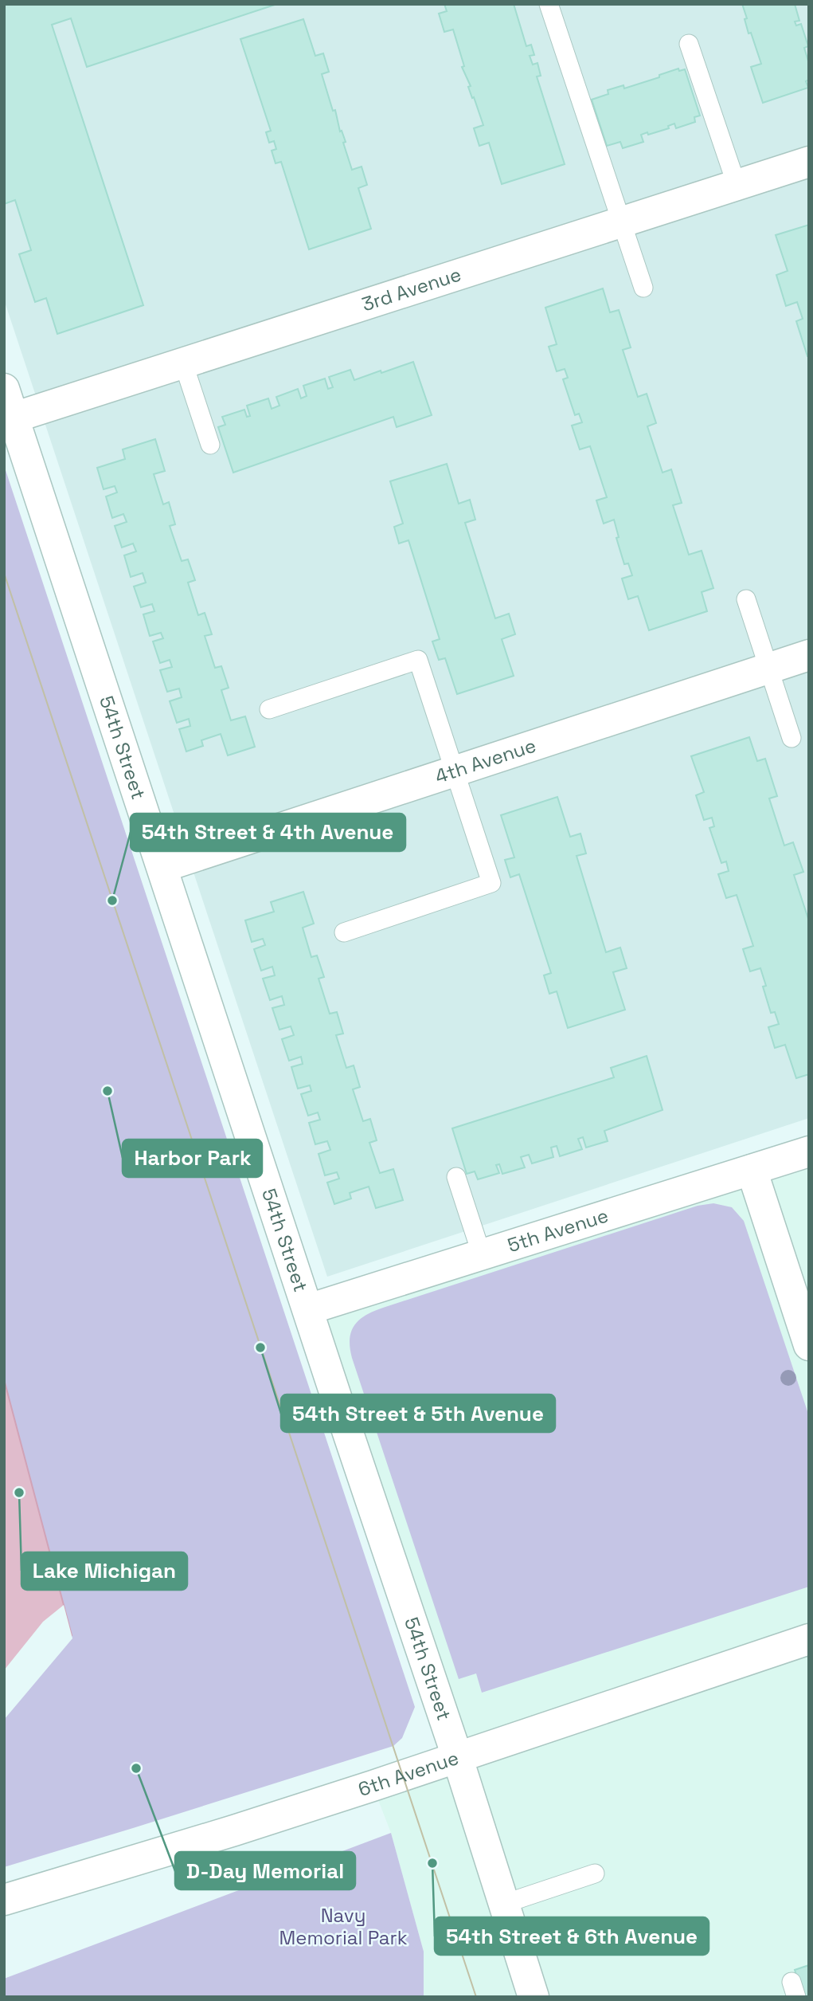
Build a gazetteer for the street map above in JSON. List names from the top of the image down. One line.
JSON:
{"streets":{"street":["3rd Avenue","54th Street","4th Avenue","5th Avenue","6th Avenue"]},"crossings":[["3rd Avenue","54th Street"],["54th Street","4th Avenue"],["54th Street","5th Avenue"],["54th Street","6th Avenue"]],"parks":["Navy Memorial Park"],"places":["54th Street & 4th Avenue","Harbor Park","54th Street & 5th Avenue","Lake Michigan","D-Day Memorial","54th Street & 6th Avenue"]}
